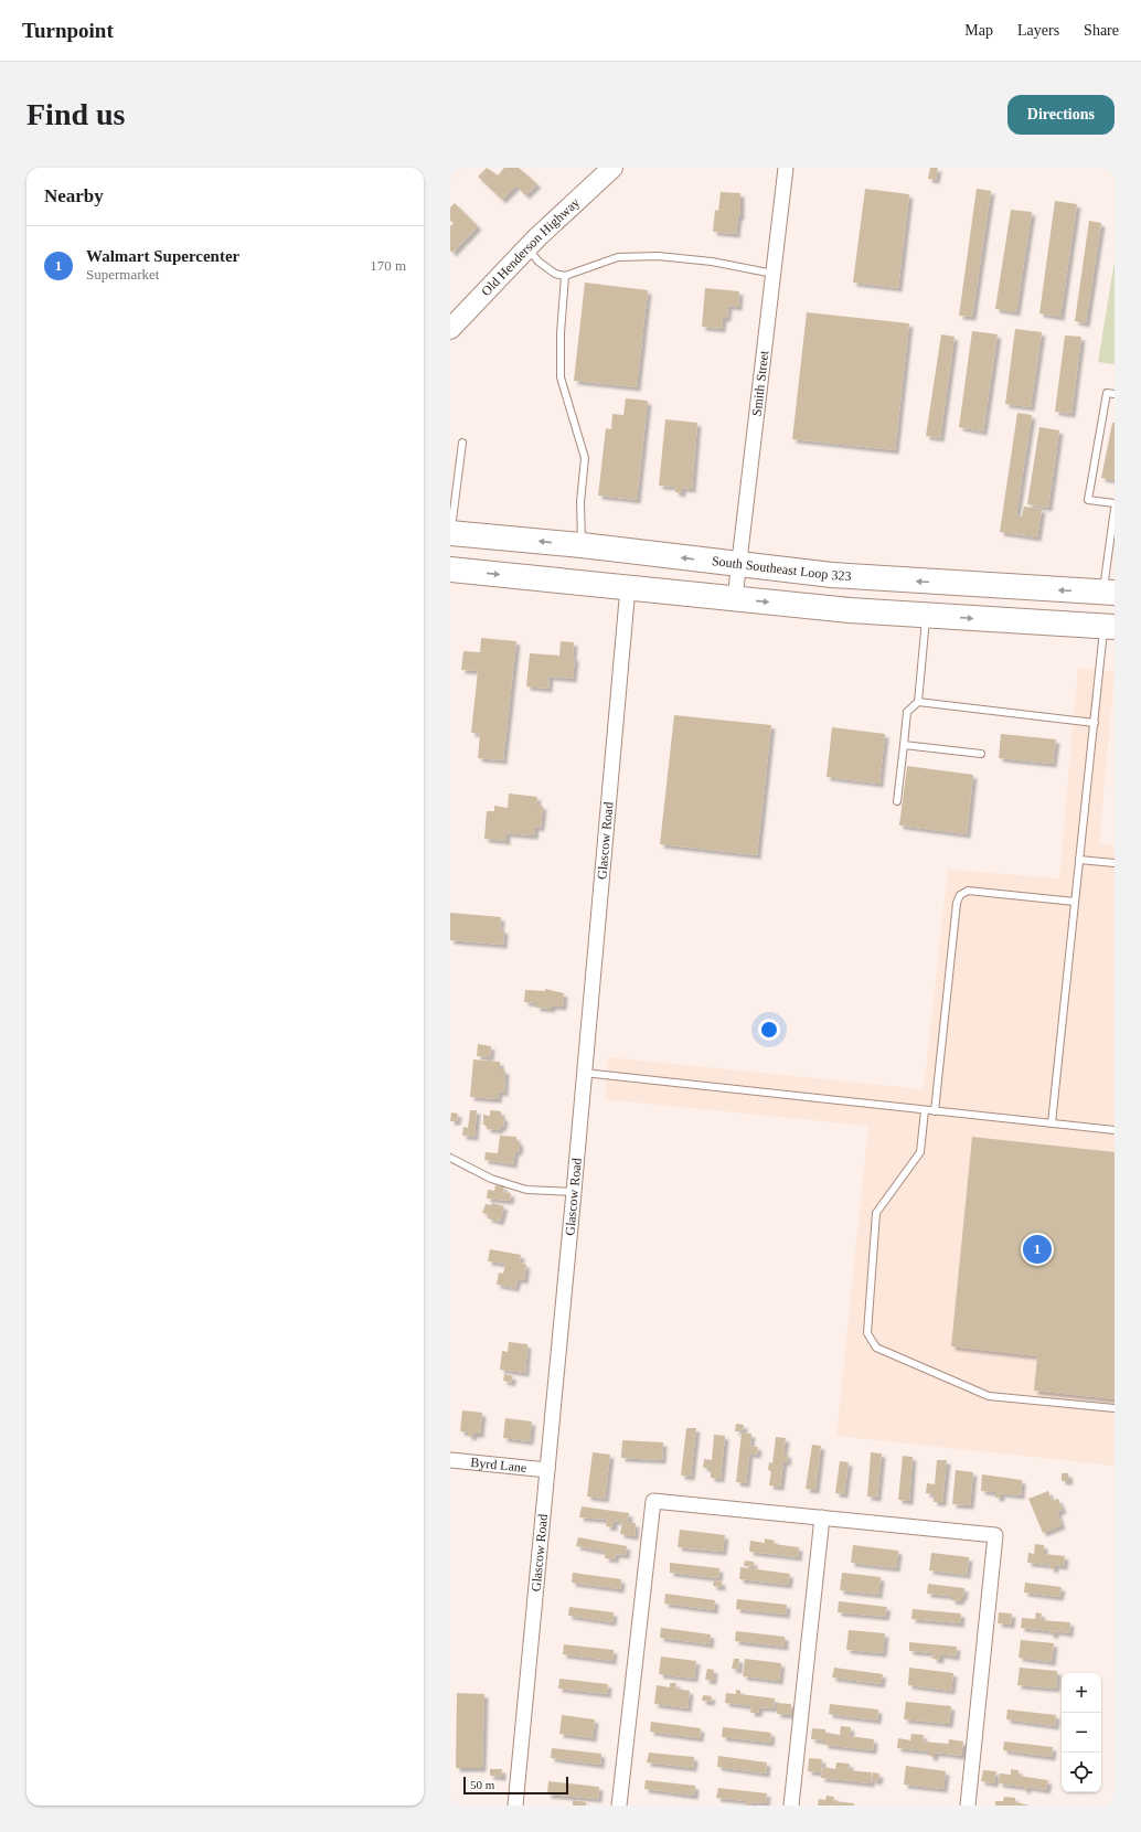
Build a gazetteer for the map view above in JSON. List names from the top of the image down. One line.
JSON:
{"streets":{"highway":["South Southeast Loop 323"],"main road":["Old Henderson Highway"],"street":["Smith Street","Glascow Road","Byrd Lane"]},"crossings":[["Smith Street","South Southeast Loop 323"],["Glascow Road","Byrd Lane"]],"scale_bar":"50 m","page":{"header":"Turnpoint","nav":["Map","Layers","Share"],"buttons":"Directions","title":"Find us","heading":"Nearby","list":[{"mark":"1","name":"Walmart Supercenter","note":"Supermarket","value":"170 m"}],"pins":"1","map_buttons":["+","−"],"scale":"50 m"}}
